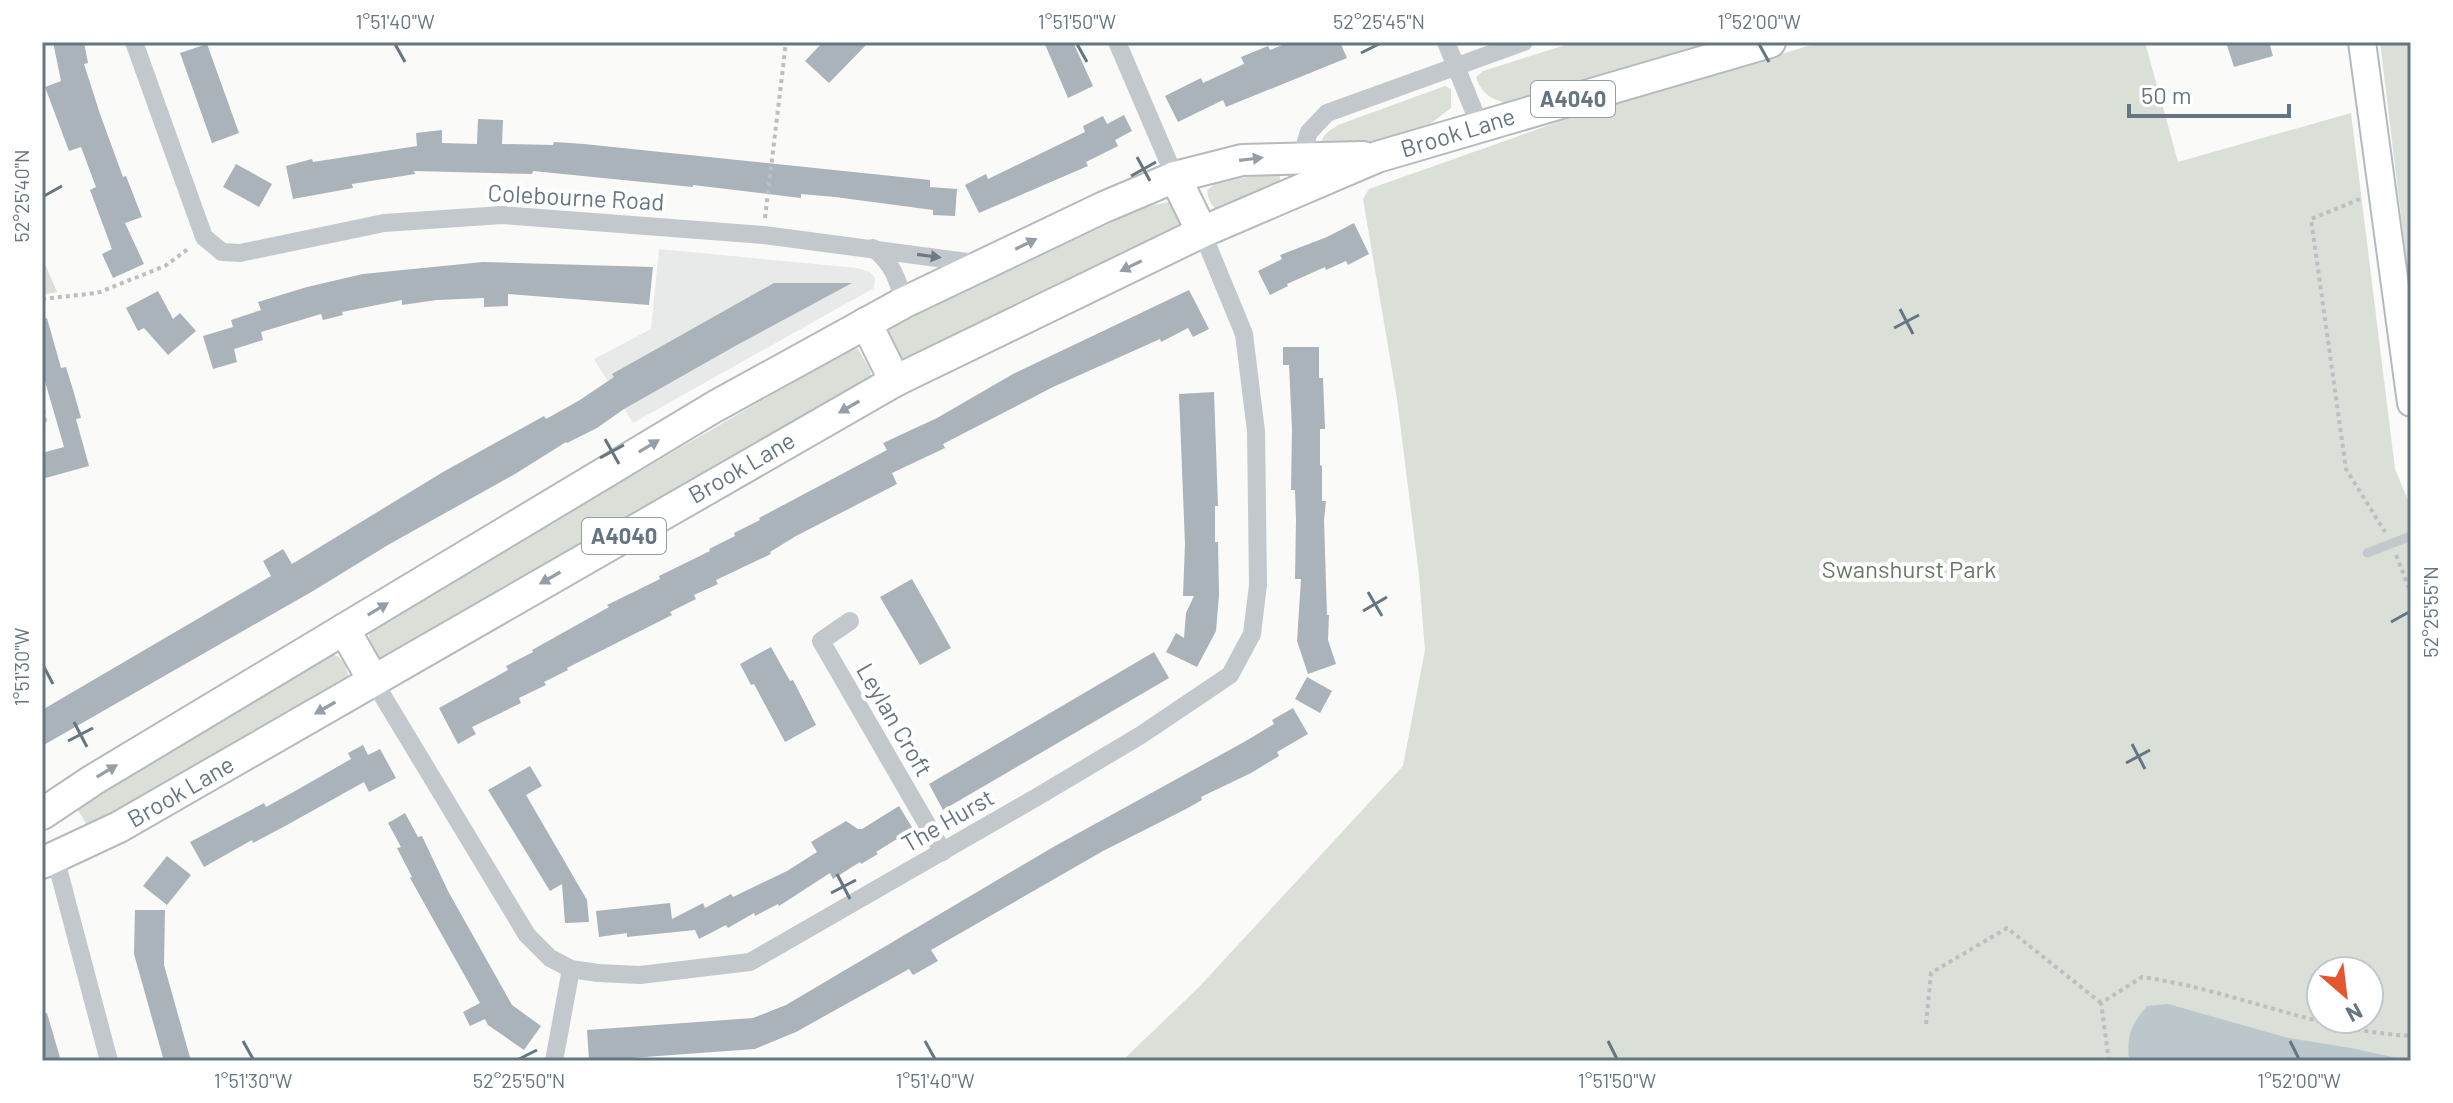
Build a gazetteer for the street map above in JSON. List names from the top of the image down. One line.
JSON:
{"streets":{"main road":["A4040","Brook Lane"],"street":["Colebourne Road","Leylan Croft","The Hurst"]},"crossings":[["Brook Lane","Colebourne Road"],["Brook Lane","The Hurst"],["Leylan Croft","The Hurst"]],"parks":["Swanshurst Park"],"scale_bar":"50 m","north":"bottom right","coordinates":["1°51'40\"W","1°51'50\"W","52°25'45\"N","1°52'00\"W","52°25'40\"N","52°25'55\"N","1°51'30\"W","52°25'50\"N"]}
